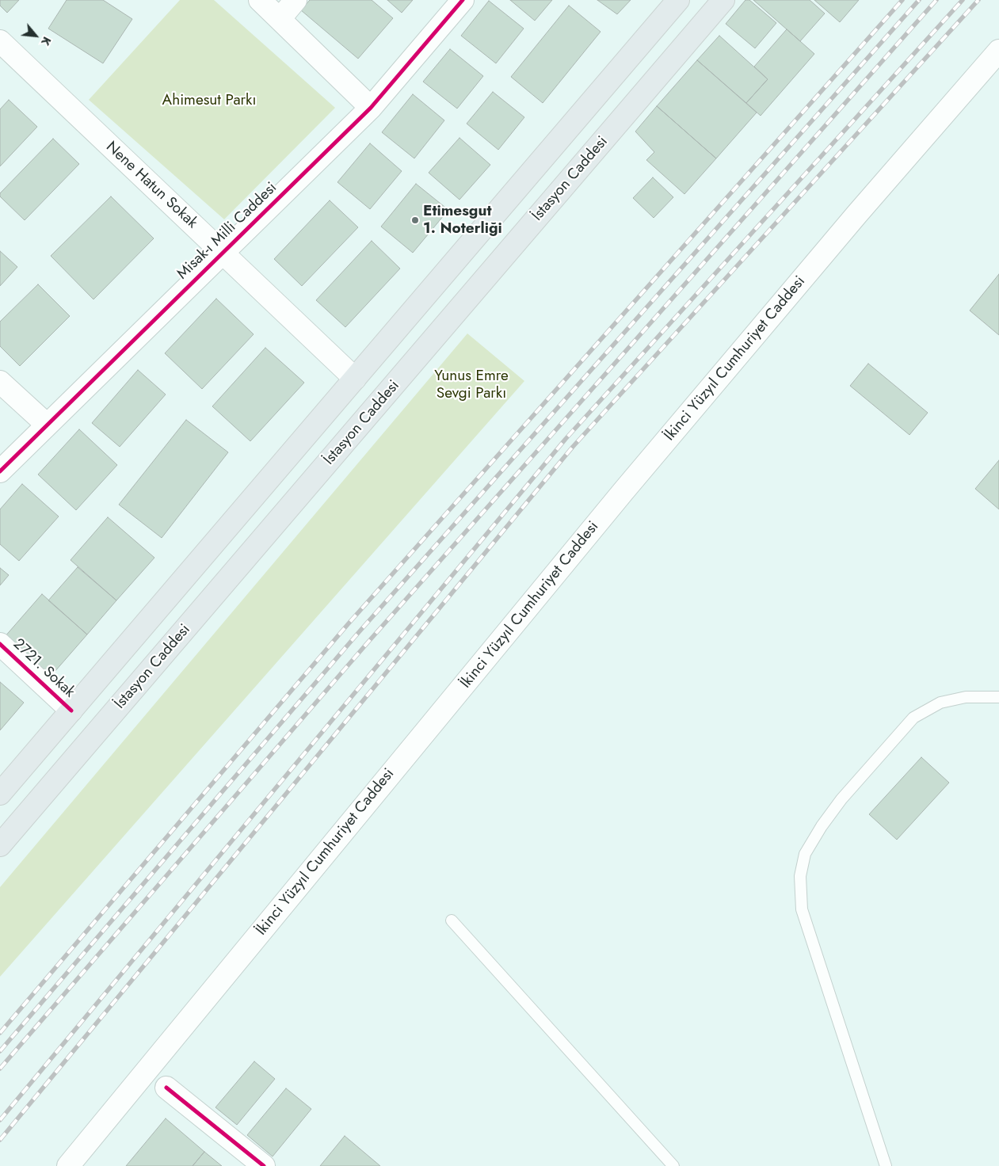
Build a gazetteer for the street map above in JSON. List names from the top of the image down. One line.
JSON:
{"streets":{"main road":["İstasyon Caddesi"],"street":["Nene Hatun Sokak","Misak-ı Milli Caddesi","İkinci Yüzyıl Cumhuriyet Caddesi","2721. Sokak"]},"crossings":[["Nene Hatun Sokak","Misak-ı Milli Caddesi"]],"parks":["Ahimesut Parkı","Yunus Emre Sevgi Parkı"],"places":["Etimesgut 1. Noterliği"],"north":"bottom right"}
